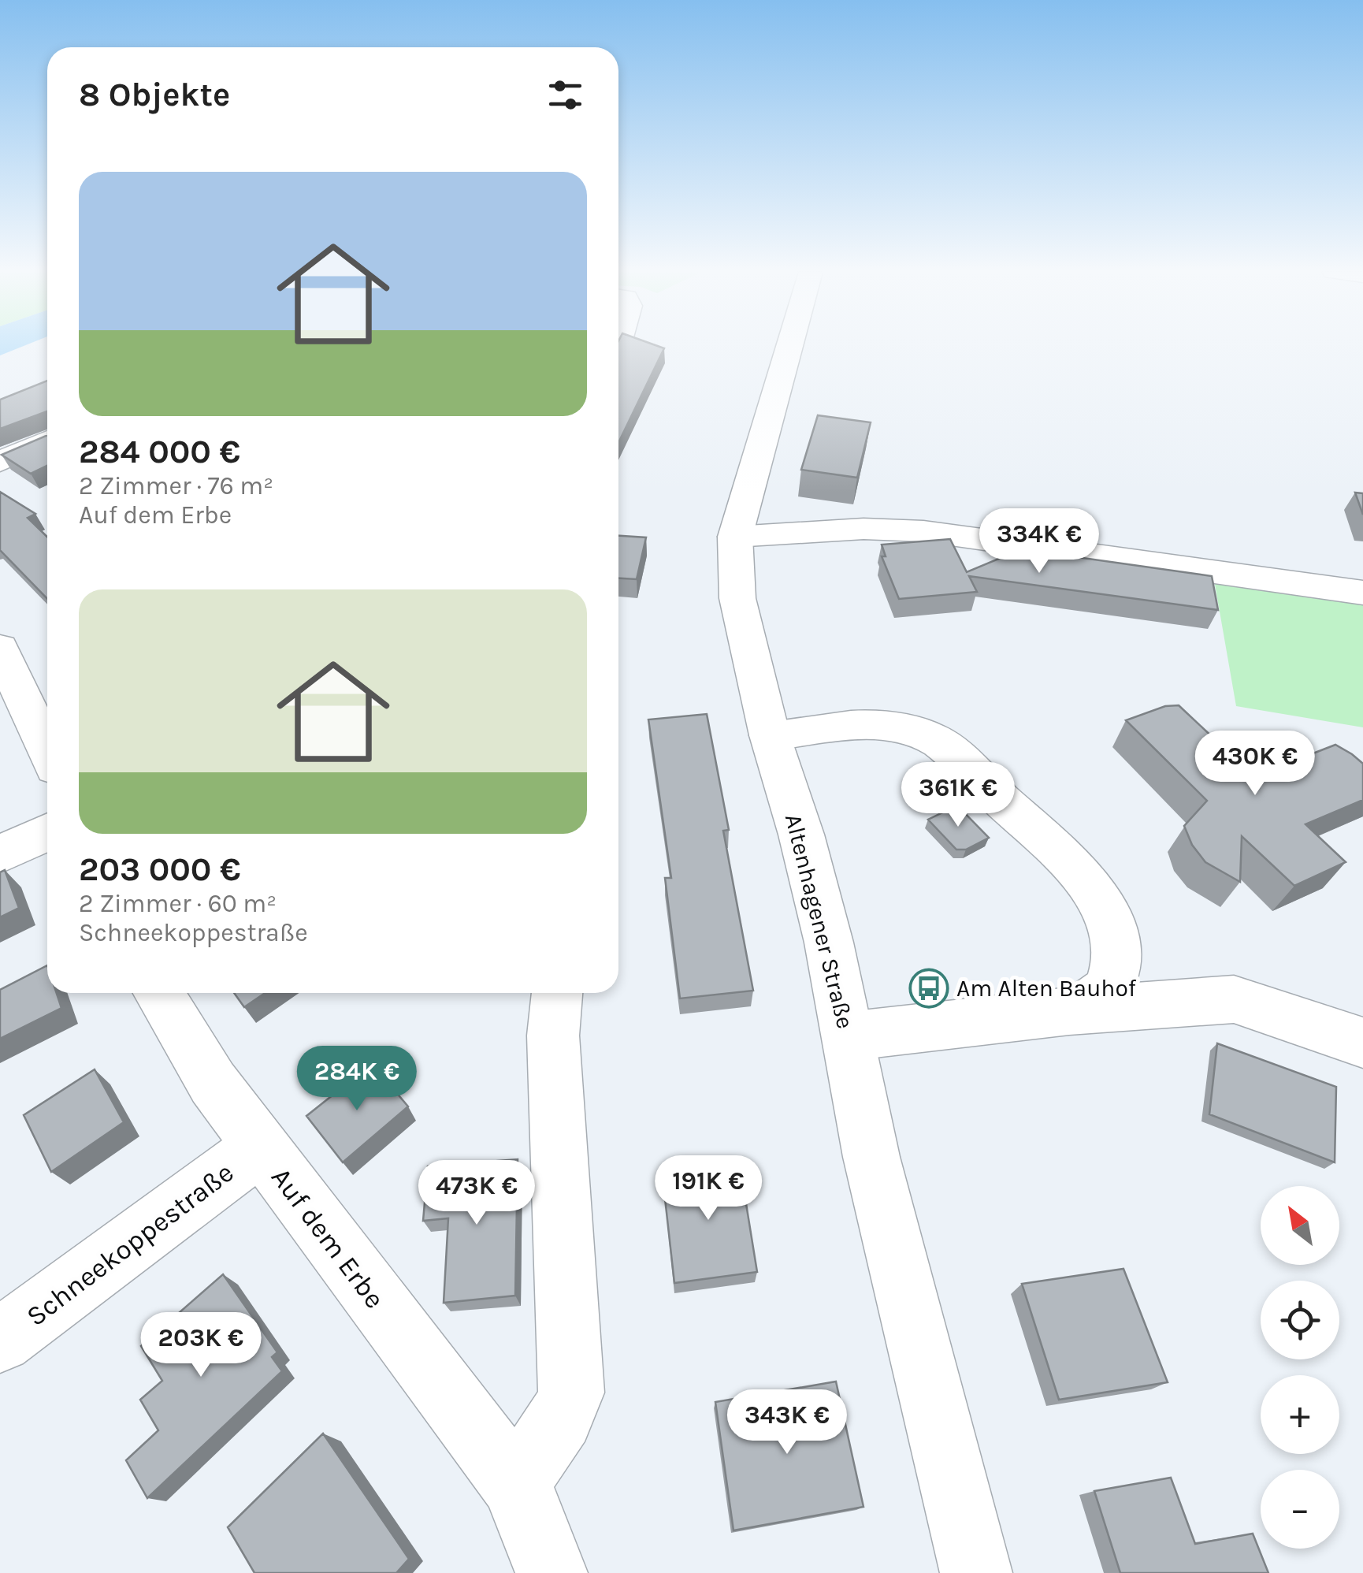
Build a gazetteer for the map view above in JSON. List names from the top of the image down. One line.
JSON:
{"streets":{"street":["Altenhagener Straße","Auf dem Erbe","Schneekoppestraße"]},"crossings":[["Auf dem Erbe","Schneekoppestraße"]],"places":{"bus stop":["Am Alten Bauhof"]},"north":"top left","page":{"heading":"8 Objekte","list":[{"name":"284 000 €","note":"2 Zimmer · 76 m² · Auf dem Erbe"},{"name":"203 000 €","note":"2 Zimmer · 60 m² · Schneekoppestraße"}],"price":["334K €","430K €","361K €","284K €","191K €","473K €","203K €","343K €"],"map_buttons":["+","−"]}}
